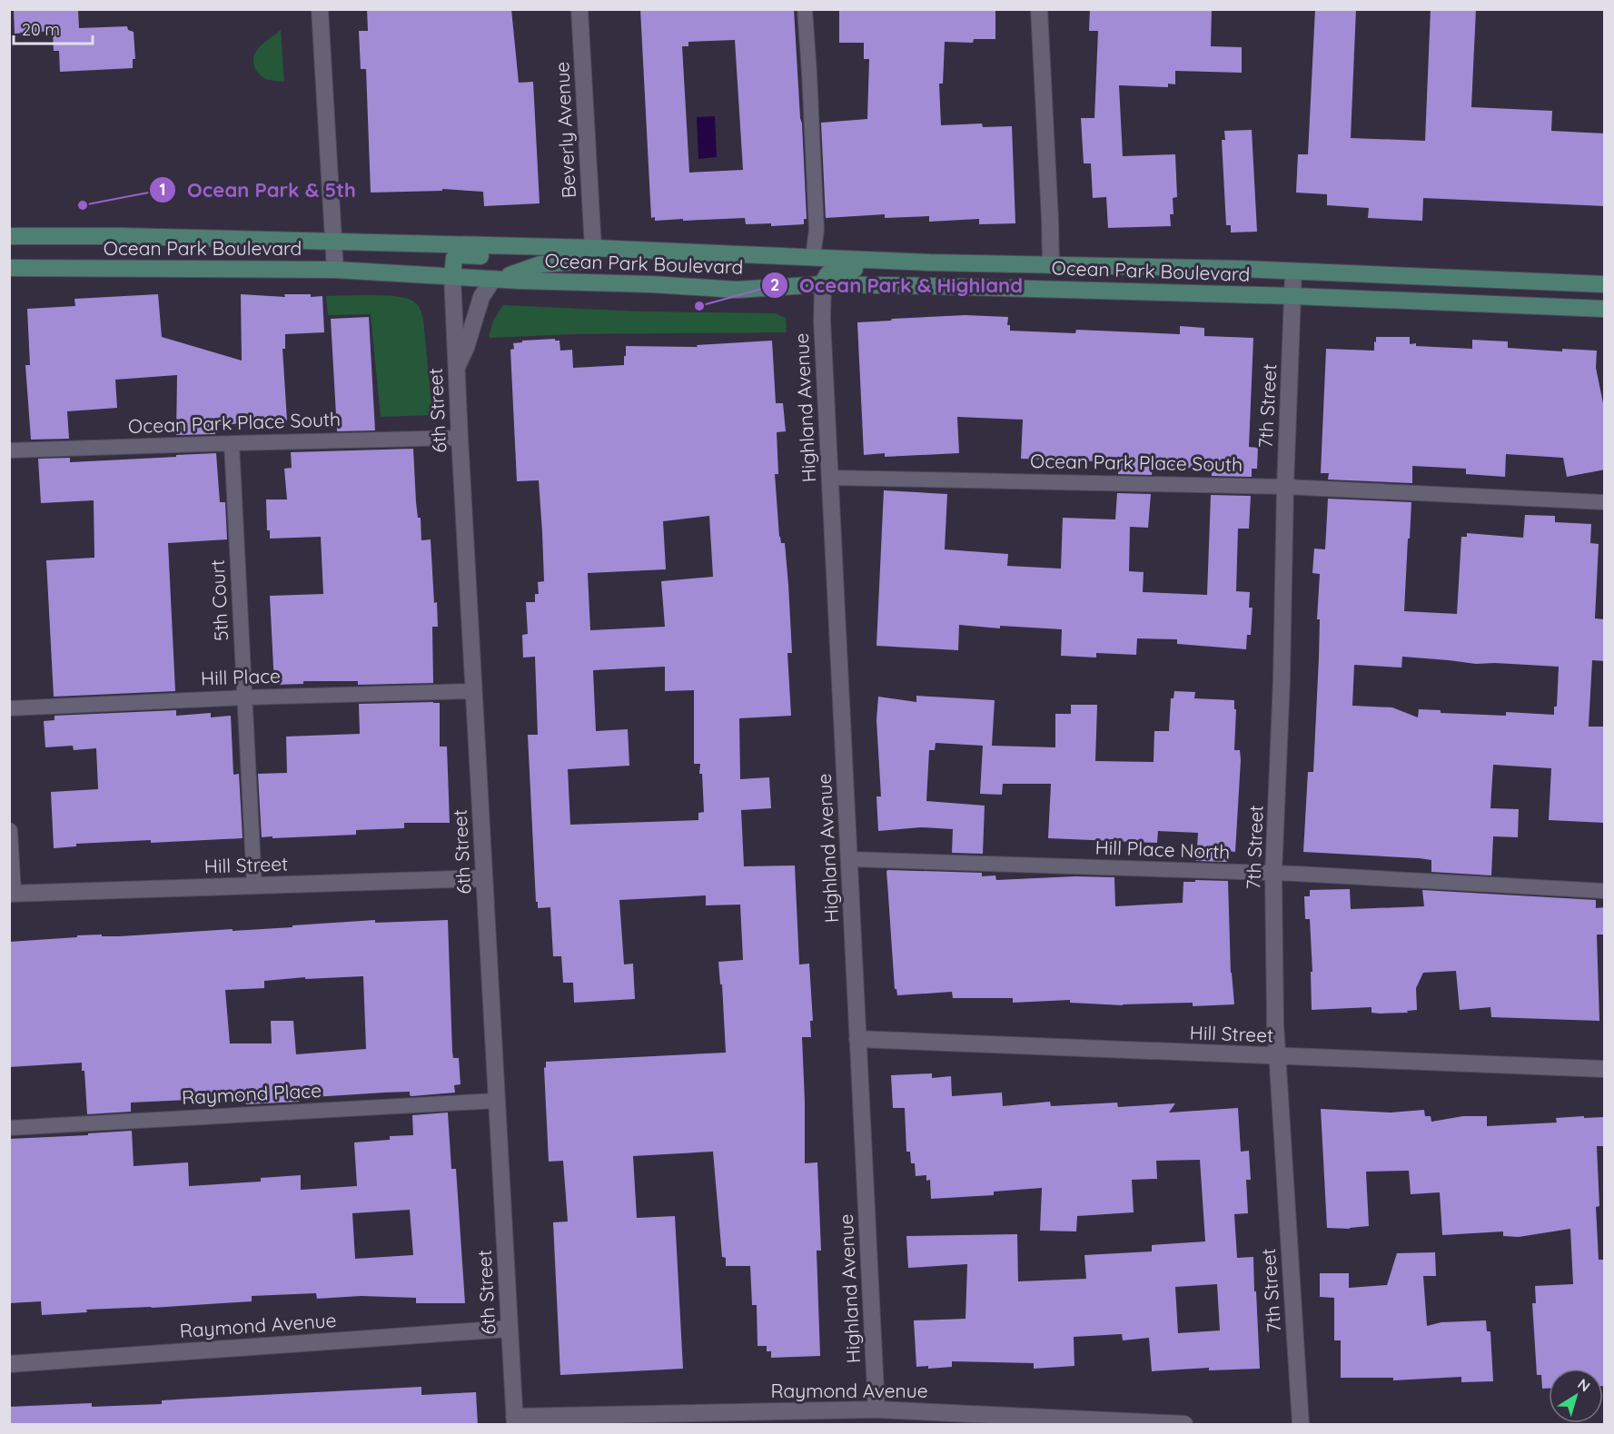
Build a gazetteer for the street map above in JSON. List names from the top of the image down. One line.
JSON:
{"streets":{"street":["Beverly Avenue","Ocean Park Boulevard","7th Street","Highland Avenue","6th Street","Hill Street","Raymond Avenue"],"lane":["Ocean Park Place South","5th Court","Hill Place","Hill Place North","Raymond Place"]},"crossings":[["Beverly Avenue","Ocean Park Boulevard"],["Ocean Park Boulevard","7th Street"],["Ocean Park Boulevard","Highland Avenue"],["Ocean Park Boulevard","6th Street"],["7th Street","Ocean Park Place South"],["7th Street","Hill Place North"],["7th Street","Hill Street"],["Highland Avenue","Ocean Park Place South"],["Highland Avenue","Hill Place North"],["Highland Avenue","Hill Street"],["Highland Avenue","Raymond Avenue"],["6th Street","Ocean Park Place South"],["6th Street","Hill Place"],["6th Street","Hill Street"],["6th Street","Raymond Place"],["6th Street","Raymond Avenue"],["Ocean Park Place South","5th Court"],["5th Court","Hill Place"],["5th Court","Hill Street"]],"places":["Ocean Park & 5th","Ocean Park & Highland"],"scale_bar":"20 m","north":"top right"}
